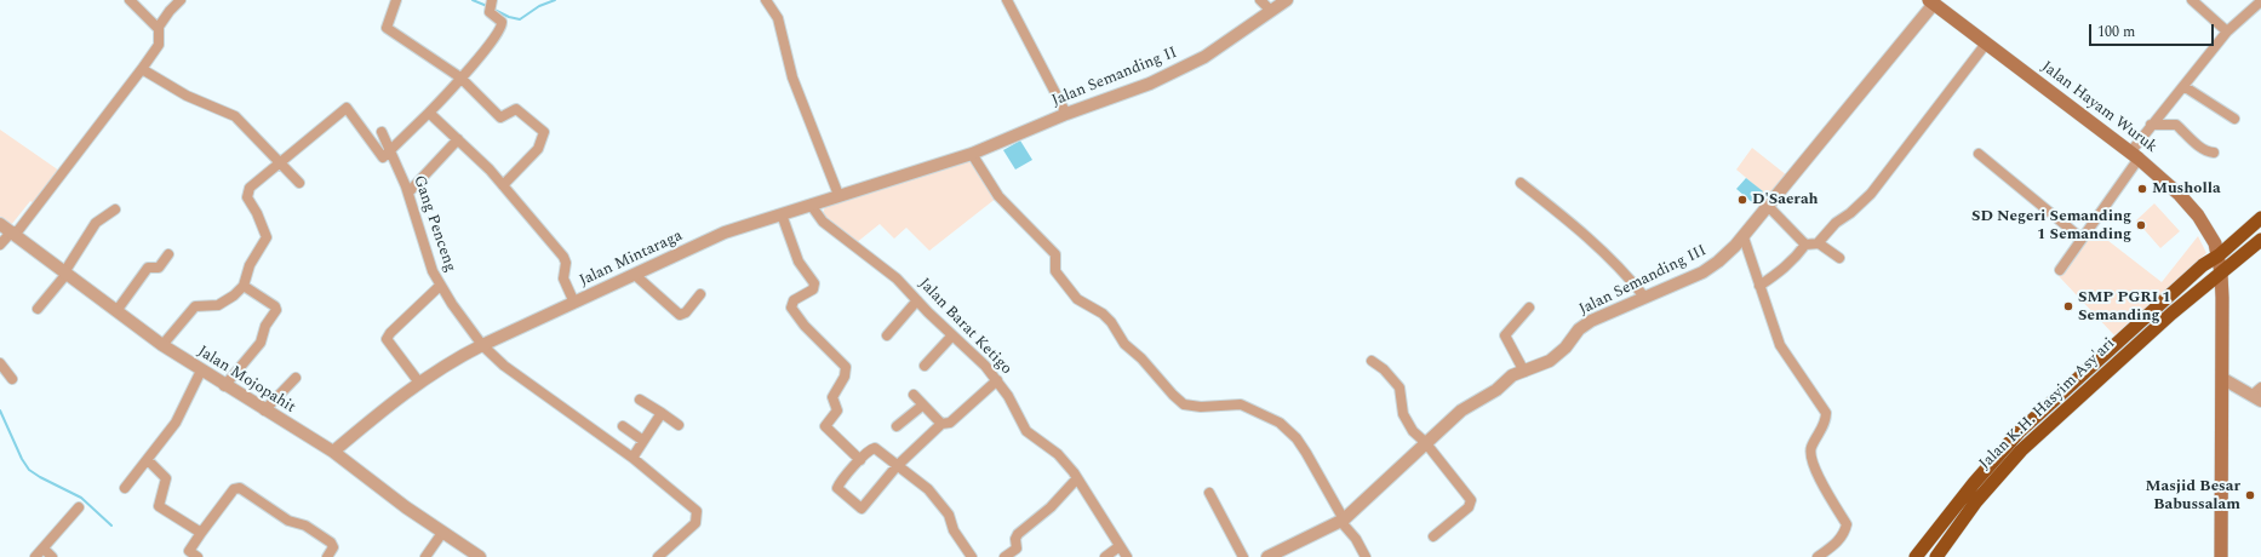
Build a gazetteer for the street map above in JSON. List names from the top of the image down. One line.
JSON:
{"streets":{"highway":["Jalan K.H. Hasyim Asy'ari"],"main road":["Jalan Hayam Wuruk"],"street":["Jalan Semanding II","Gang Penceng","Jalan Mintaraga","Jalan Semanding III","Jalan Barat Ketigo","Jalan Mojopahit"]},"crossings":[["Jalan Semanding II","Jalan Mintaraga"],["Jalan Hayam Wuruk","Jalan Semanding III"],["Jalan Hayam Wuruk","Jalan K.H. Hasyim Asy'ari"],["Gang Penceng","Jalan Mintaraga"],["Jalan Mintaraga","Jalan Barat Ketigo"],["Jalan Mintaraga","Jalan Mojopahit"]],"places":["Musholla","D'Saerah","SD Negeri Semanding 1 Semanding","SMP PGRI 1 Semanding","Masjid Besar Babussalam"],"scale_bar":"100 m"}
